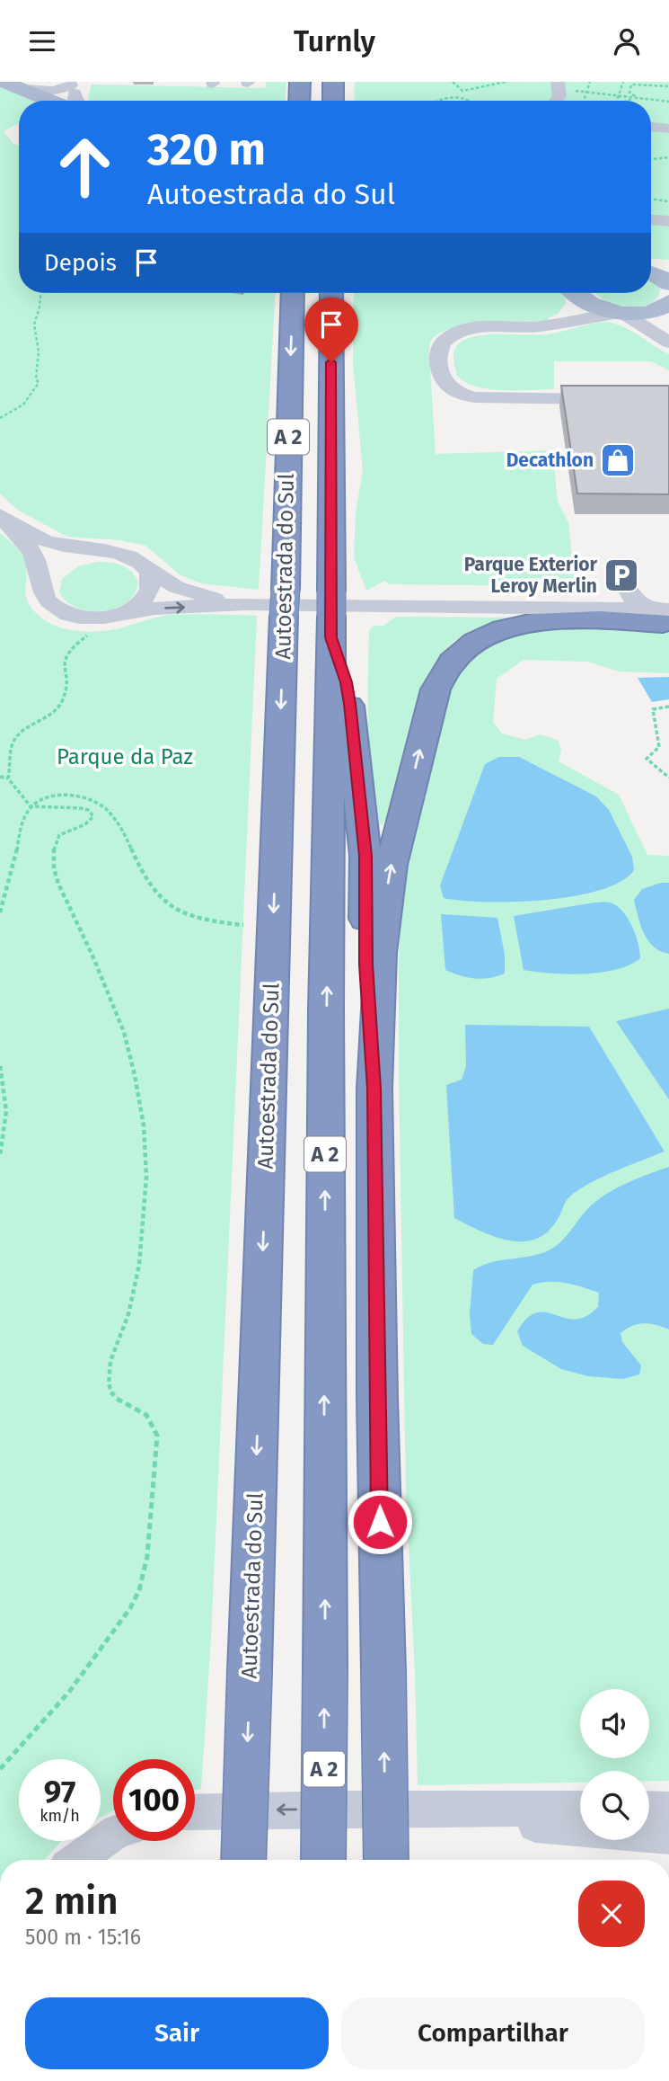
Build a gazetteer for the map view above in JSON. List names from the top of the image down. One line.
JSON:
{"streets":{"highway":["A 2","Autoestrada do Sul"]},"parks":["Parque da Paz"],"places":{"shop":["Decathlon"],"parking":["Parque Exterior Leroy Merlin"]},"page":{"header":"Turnly","turn":["320 m","Autoestrada do Sul"],"then":"Depois","speed":"97 km/h","limit":"100","heading":["2 min","500 m · 15:16"],"buttons":["Sair","Compartilhar"]}}
